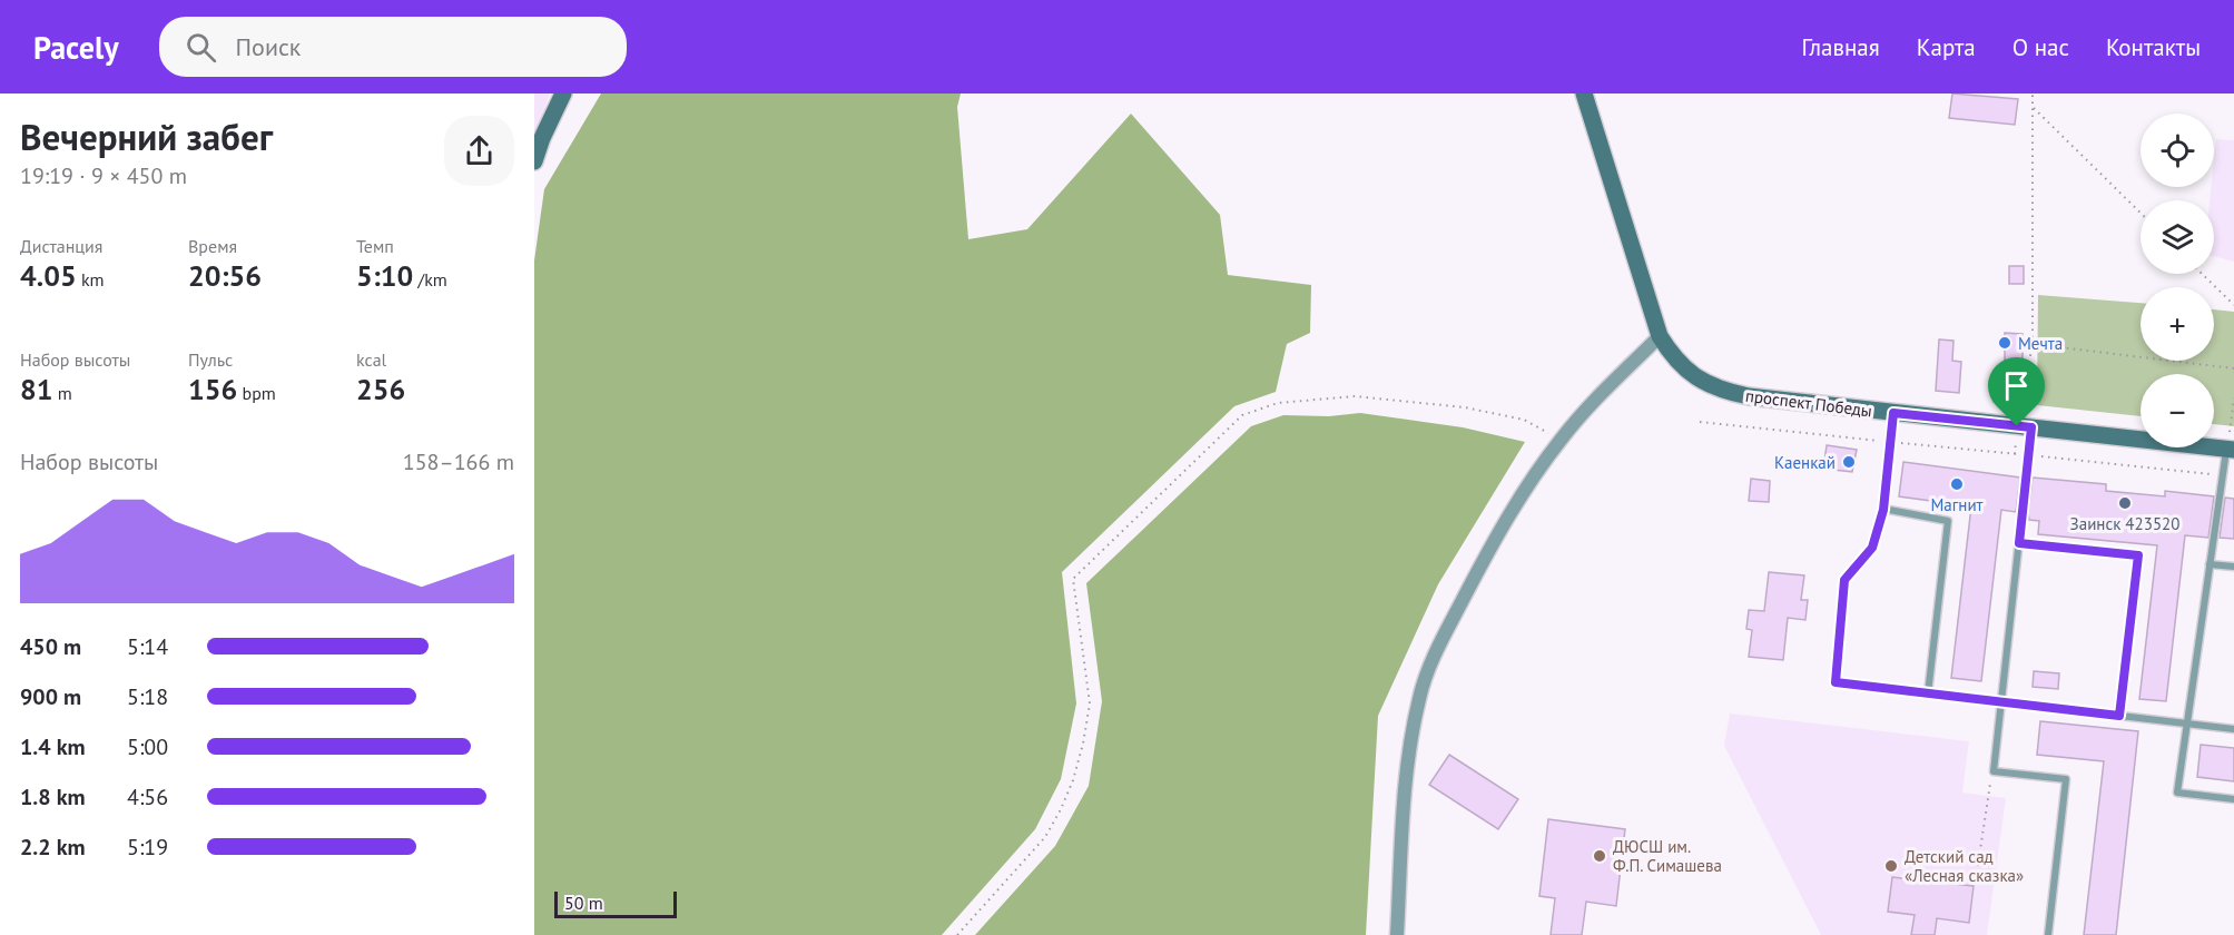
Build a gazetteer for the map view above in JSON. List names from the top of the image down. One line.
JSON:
{"streets":{"main road":["проспект Победы"]},"places":["Мечта","Каенкай","Магнит","Заинск 423520","ДЮСШ им. Ф.П. Симашева","Детский сад «Лесная сказка»"],"scale_bar":"50 m","page":{"header":"Pacely","search":"Поиск","nav":["Главная","Карта","О нас","Контакты"],"heading":["Вечерний забег","19:19 · 9 × 450 m"],"map_buttons":["+","−"],"stats":[["Дистанция","4.05 km"],["Время","20:56"],["Темп","5:10 /km"],["Набор высоты","81 m"],["Пульс","156 bpm"],["kcal","256"]],"chart":["Набор высоты","158–166 m"],"list":[{"name":"450 m","note":"5:14"},{"name":"900 m","note":"5:18"},{"name":"1.4 km","note":"5:00"},{"name":"1.8 km","note":"4:56"},{"name":"2.2 km","note":"5:19"}],"scale":"50 m"}}
